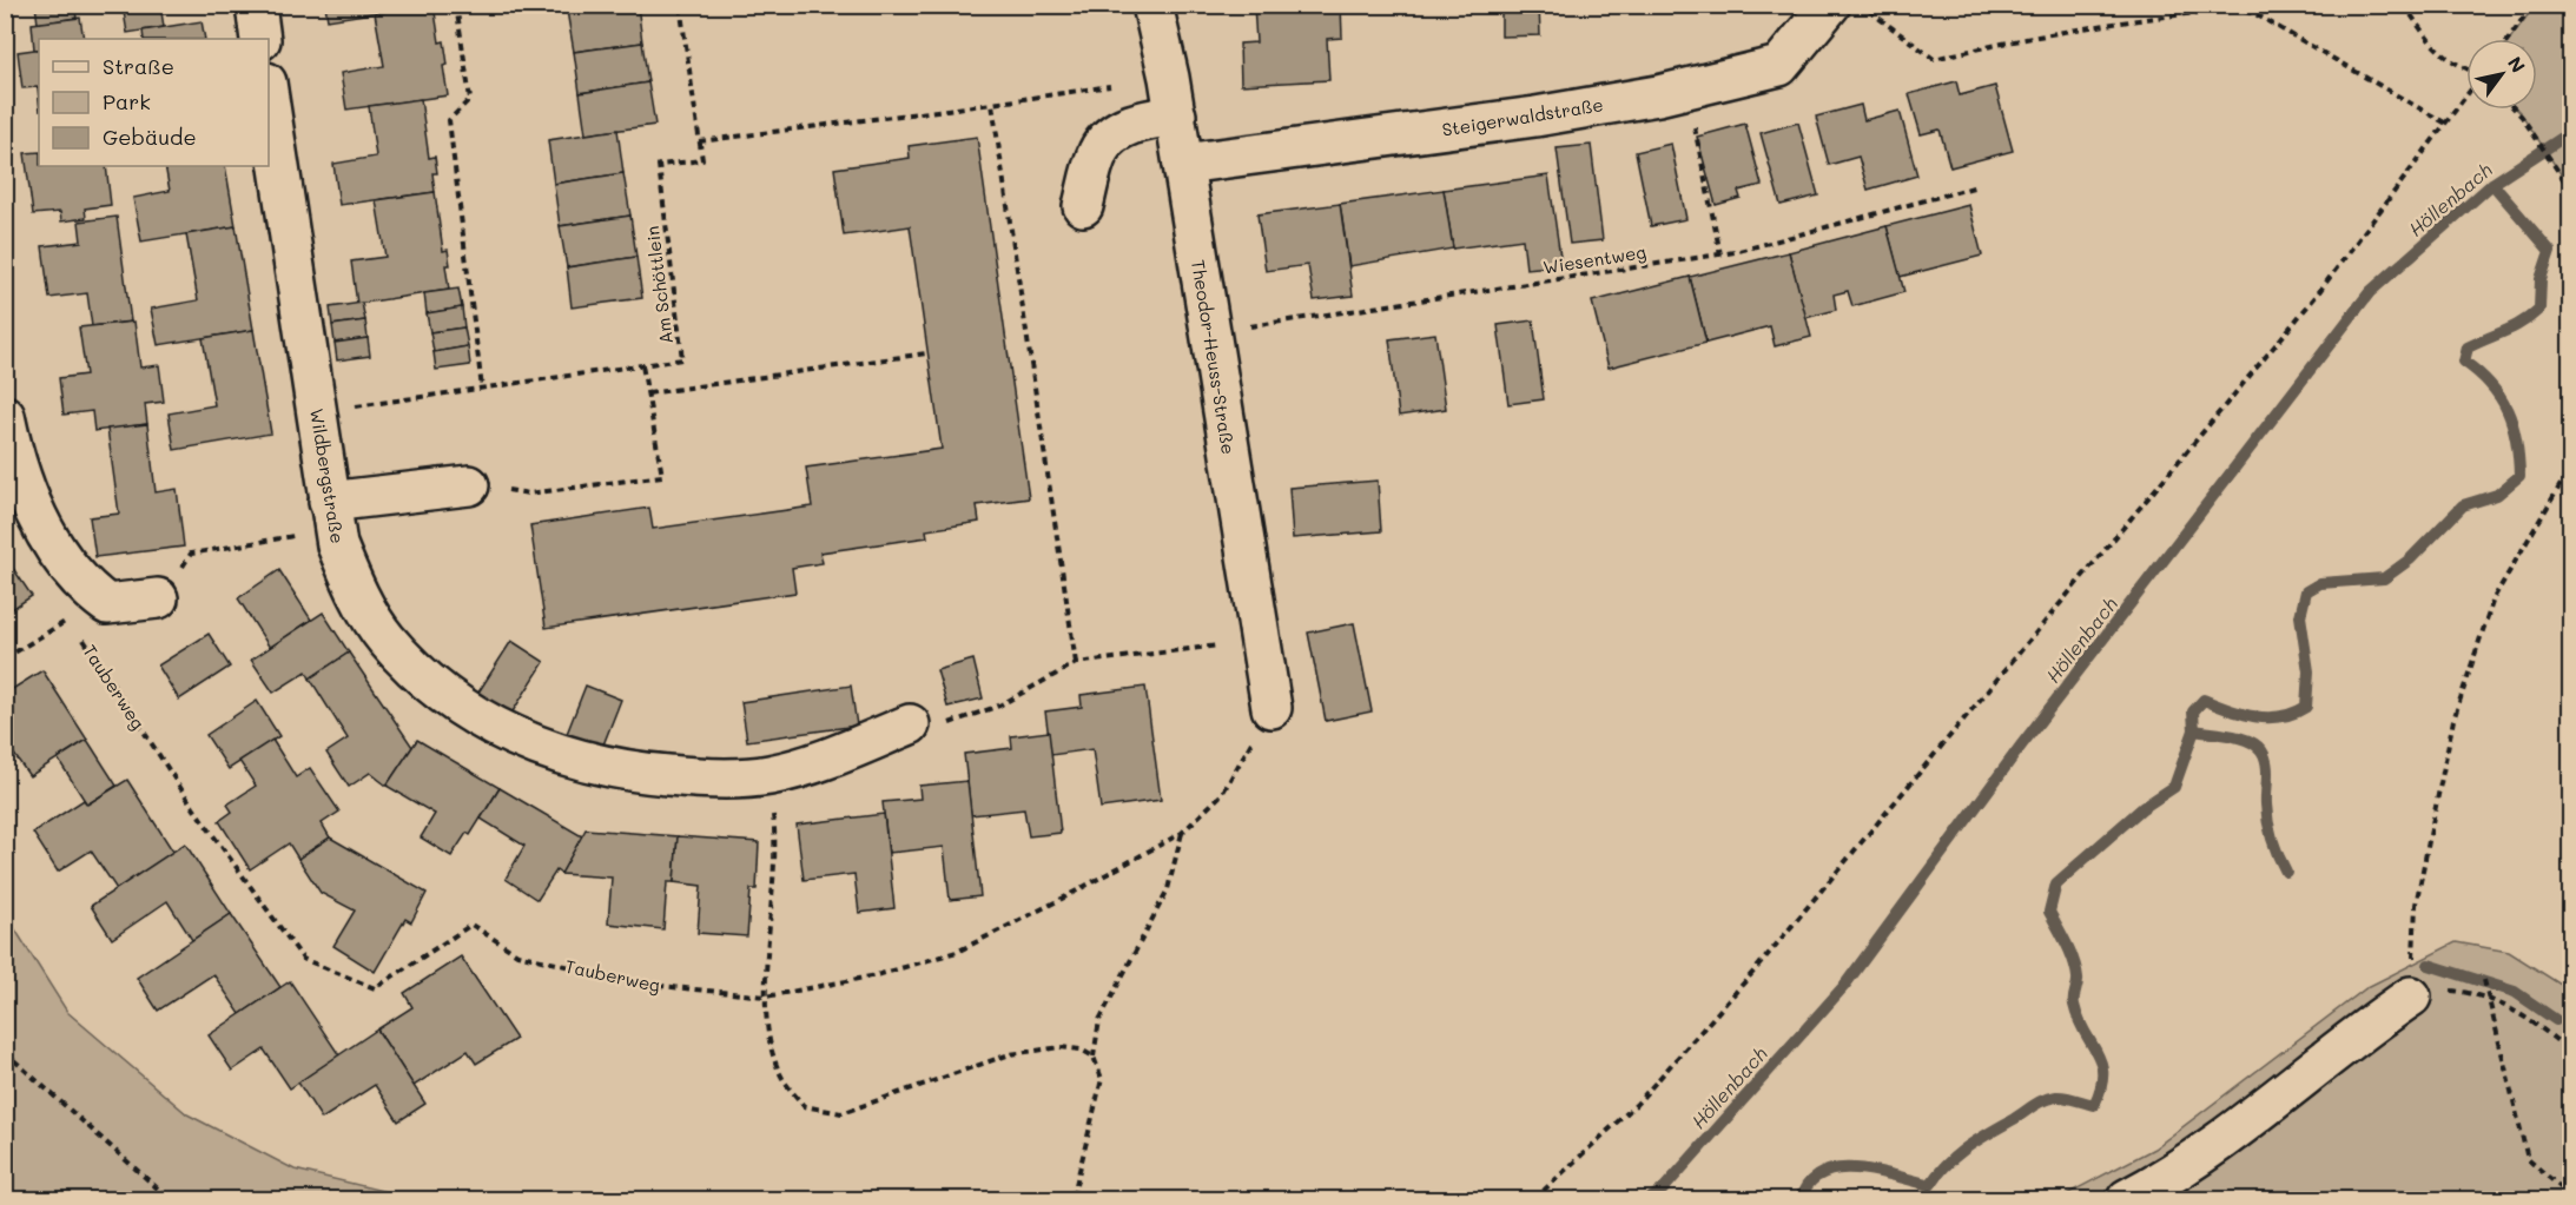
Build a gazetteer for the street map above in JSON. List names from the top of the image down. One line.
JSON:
{"streets":{"street":["Steigerwaldstraße","Theodor-Heuss-Straße","Wildbergstraße"],"path":["Wiesentweg","Am Schöttlein","Tauberweg"]},"crossings":[["Steigerwaldstraße","Theodor-Heuss-Straße"],["Wiesentweg","Theodor-Heuss-Straße"],["Am Schöttlein","Wildbergstraße"],["Theodor-Heuss-Straße","Tauberweg"]],"water":["Höllenbach"],"legend":["Straße","Park","Gebäude"],"north":"top right"}
